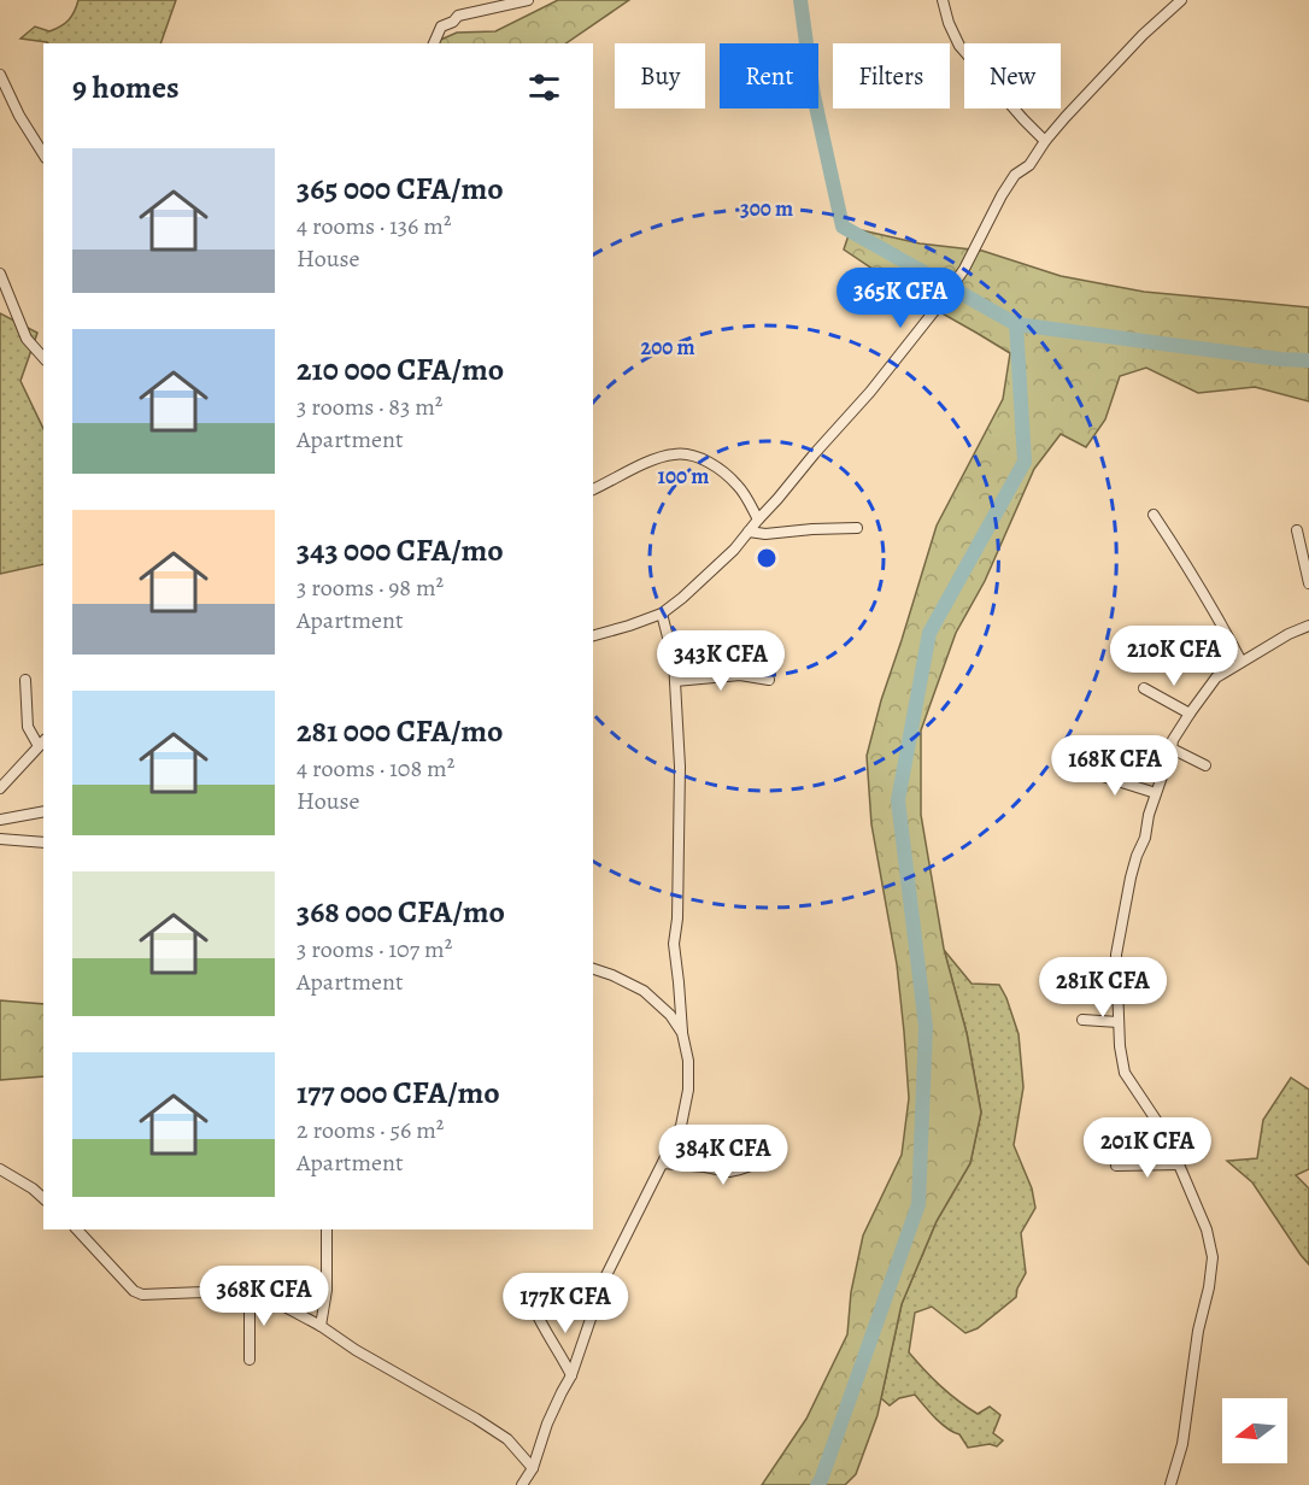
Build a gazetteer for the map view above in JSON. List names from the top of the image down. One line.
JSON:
{"north":"left","page":{"chip":["Buy","Rent","Filters","New"],"heading":"9 homes","list":[{"name":"365 000 CFA/mo","note":"4 rooms · 136 m² · House"},{"name":"210 000 CFA/mo","note":"3 rooms · 83 m² · Apartment"},{"name":"343 000 CFA/mo","note":"3 rooms · 98 m² · Apartment"},{"name":"281 000 CFA/mo","note":"4 rooms · 108 m² · House"},{"name":"368 000 CFA/mo","note":"3 rooms · 107 m² · Apartment"},{"name":"177 000 CFA/mo","note":"2 rooms · 56 m² · Apartment"}],"price":["365K CFA","210K CFA","343K CFA","168K CFA","281K CFA","201K CFA","384K CFA","368K CFA","177K CFA"]},"rings":["300 m","200 m","100 m"]}
